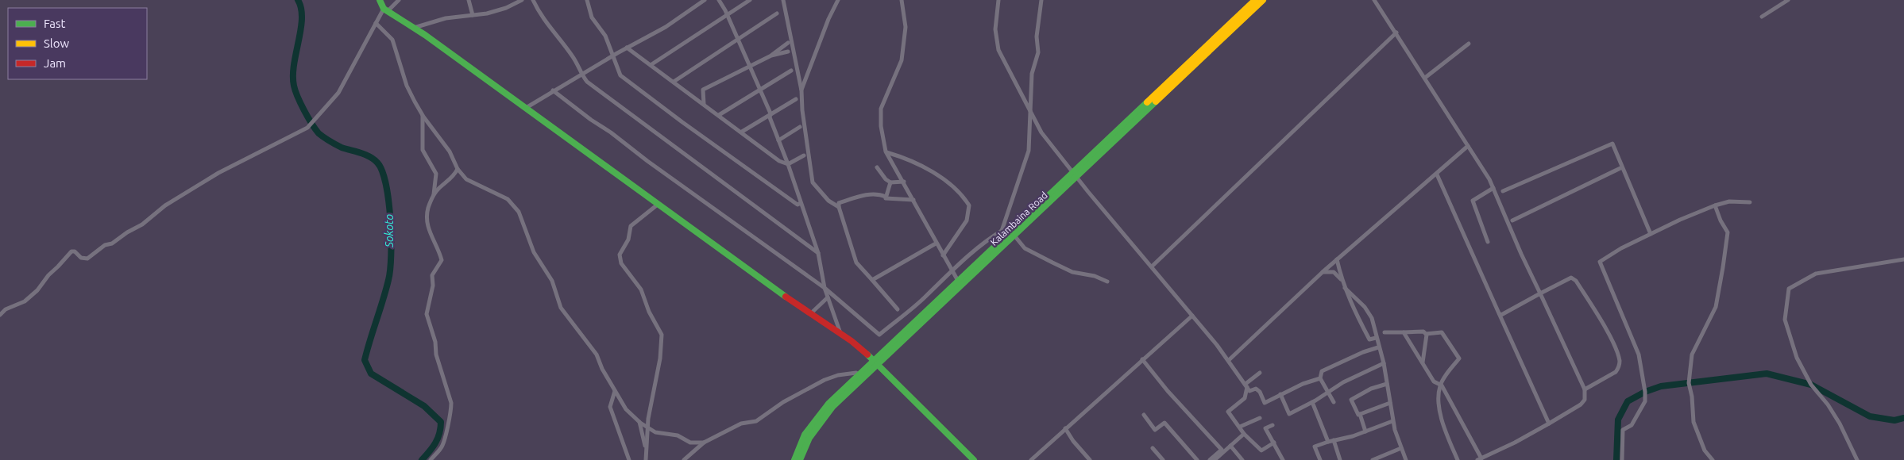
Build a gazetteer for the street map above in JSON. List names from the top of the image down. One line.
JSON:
{"streets":{"main road":["Kalambaina Road"]},"water":["Sokoto"],"legend":["Fast","Slow","Jam"]}
